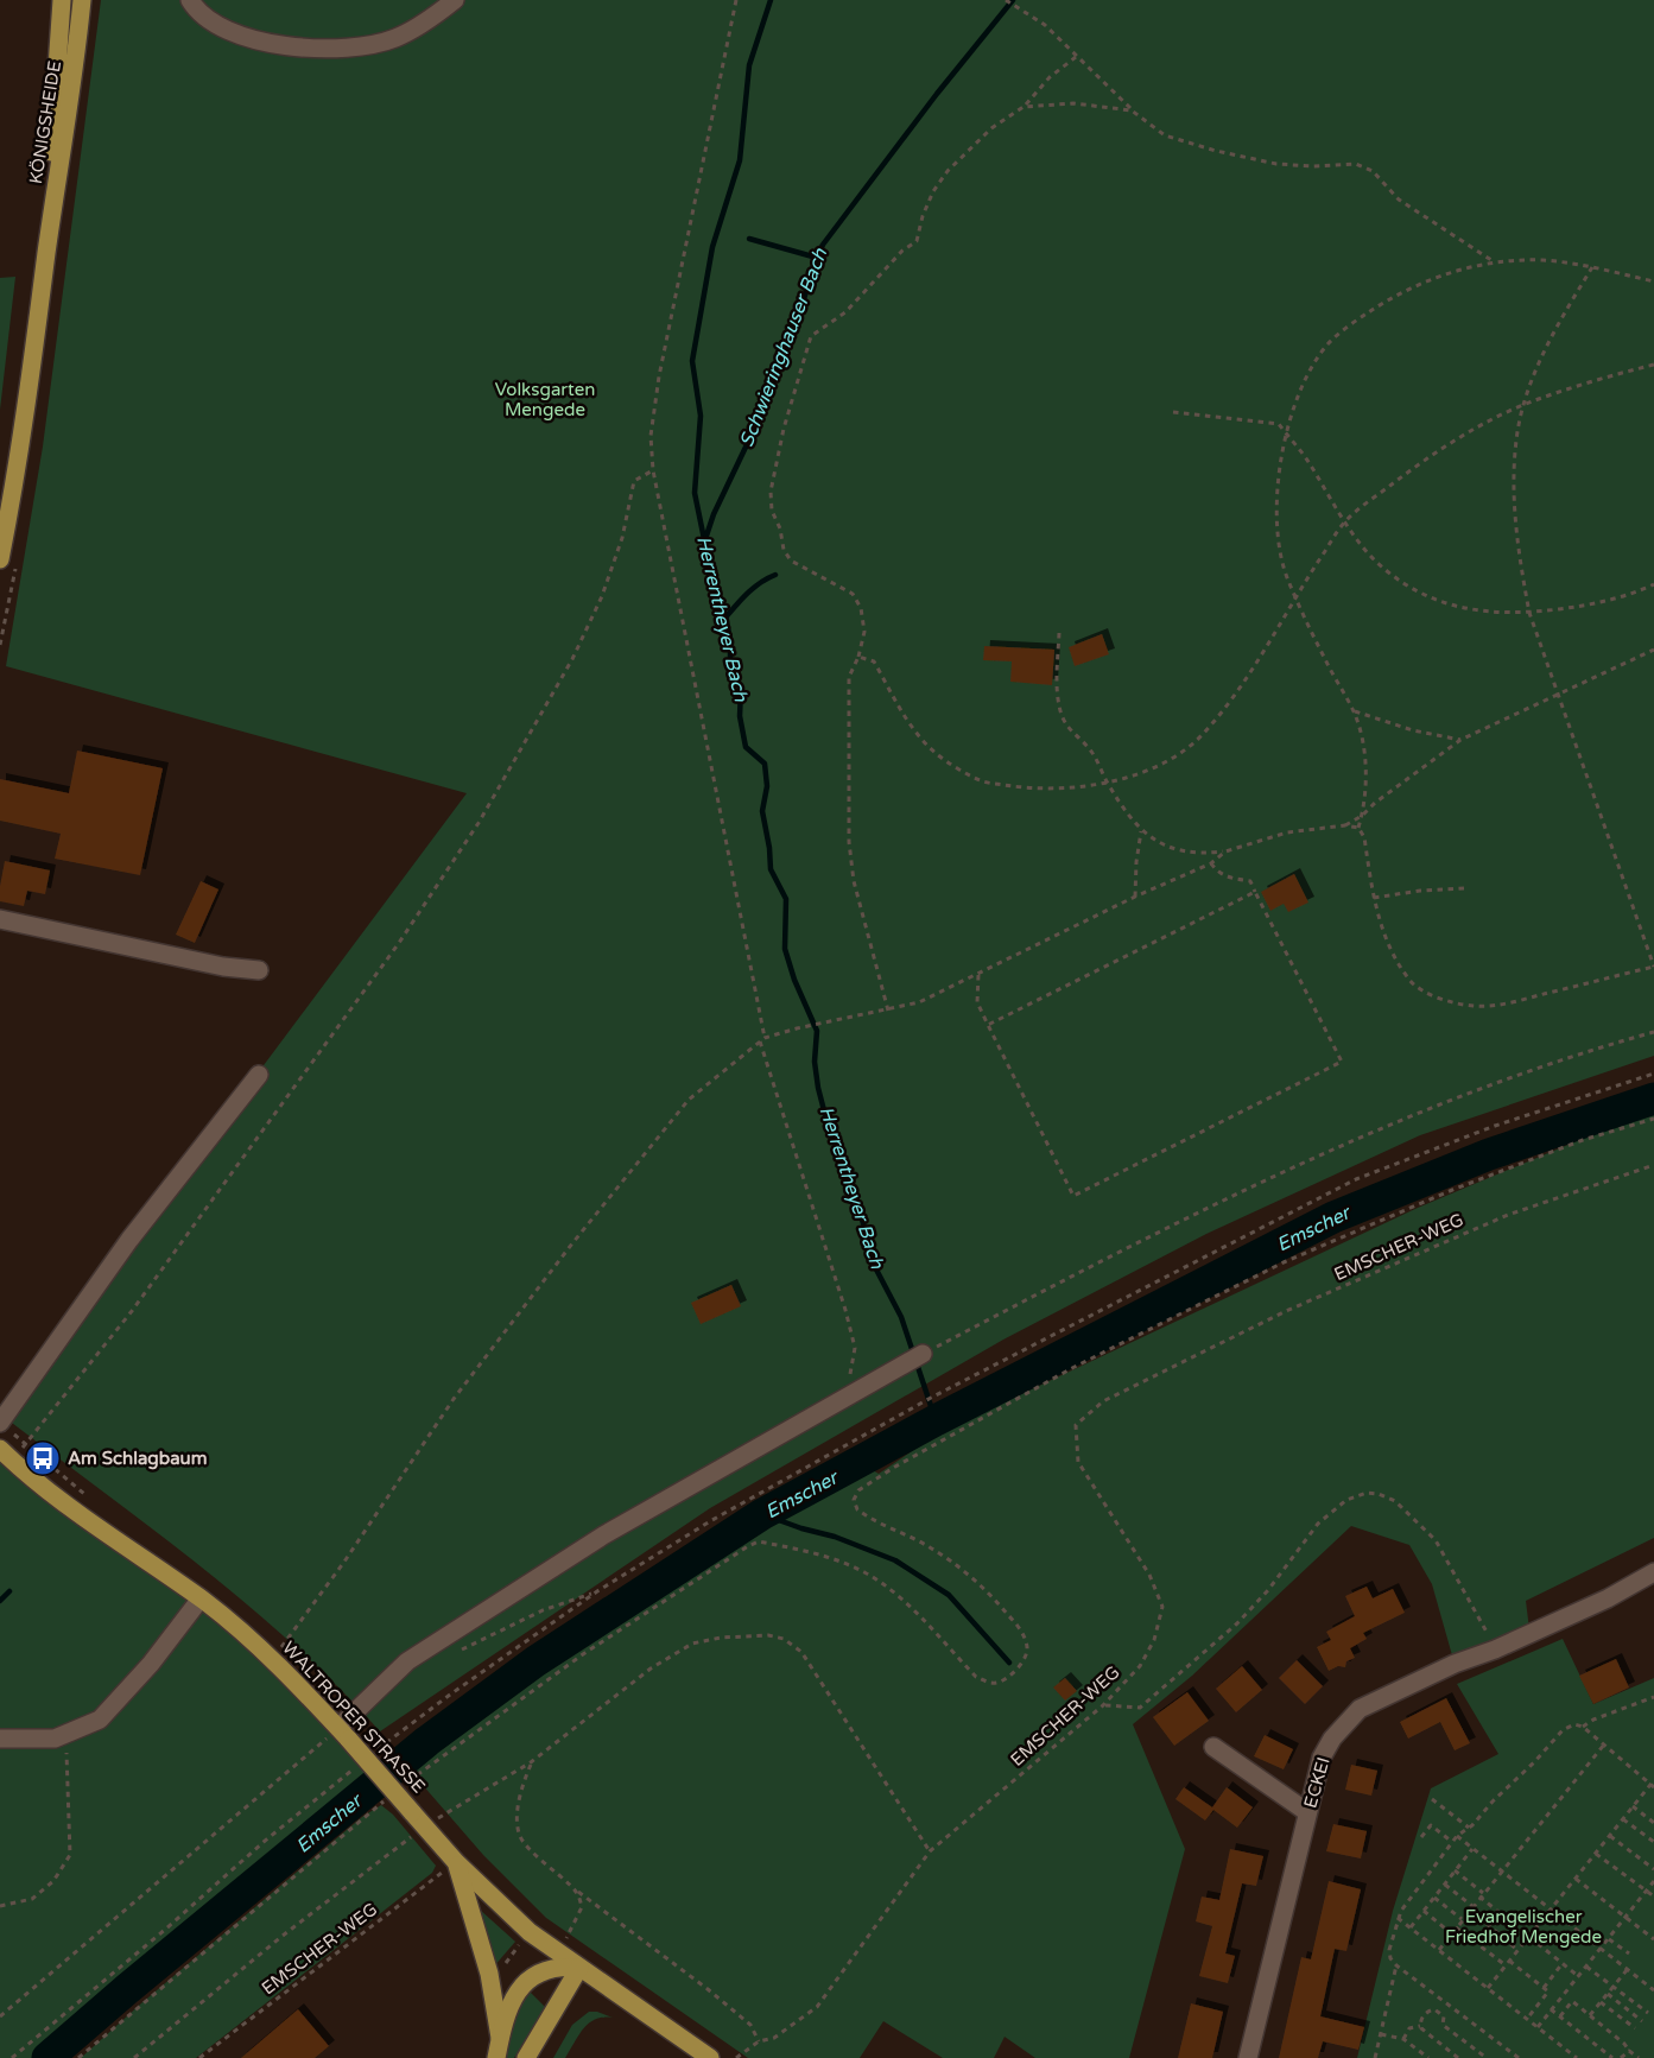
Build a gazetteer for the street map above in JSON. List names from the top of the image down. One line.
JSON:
{"streets":{"main road":["KÖNIGSHEIDE","WALTROPER STRASSE"],"street":["ECKEI"],"path":["EMSCHER-WEG"]},"crossings":[["EMSCHER-WEG","WALTROPER STRASSE"]],"water":["Schwieringhauser Bach","Herrentheyer Bach","Emscher"],"parks":["Volksgarten Mengede","Evangelischer Friedhof Mengede"],"places":{"bus stop":["Am Schlagbaum"]}}
